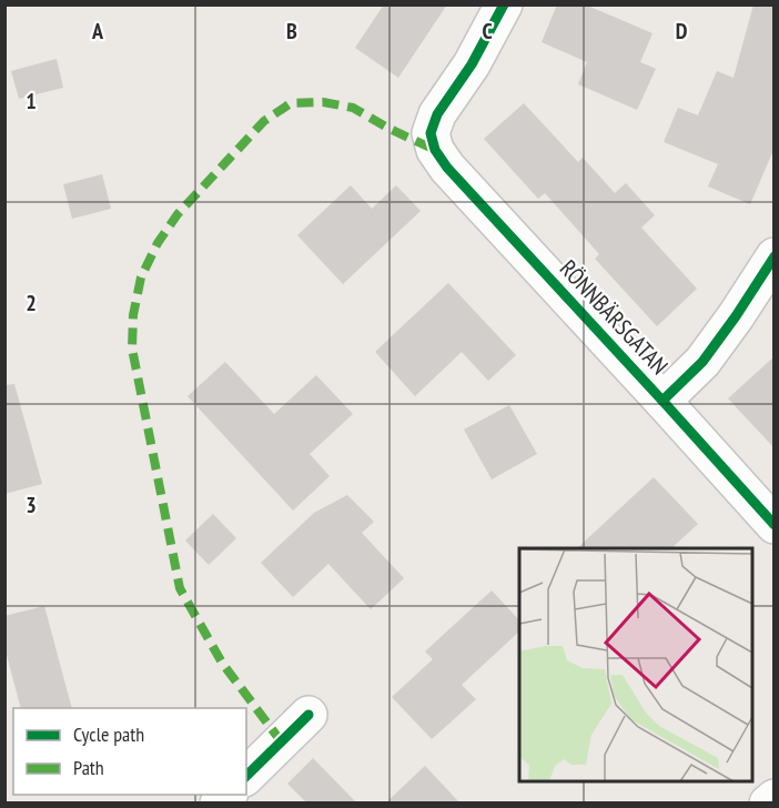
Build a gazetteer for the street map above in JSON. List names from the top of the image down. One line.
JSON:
{"streets":{"street":["RÖNNBÄRSGATAN"]},"legend":["Cycle path","Path"],"grid":{"columns":["A","B","C","D"],"rows":["1","2","3"]}}
